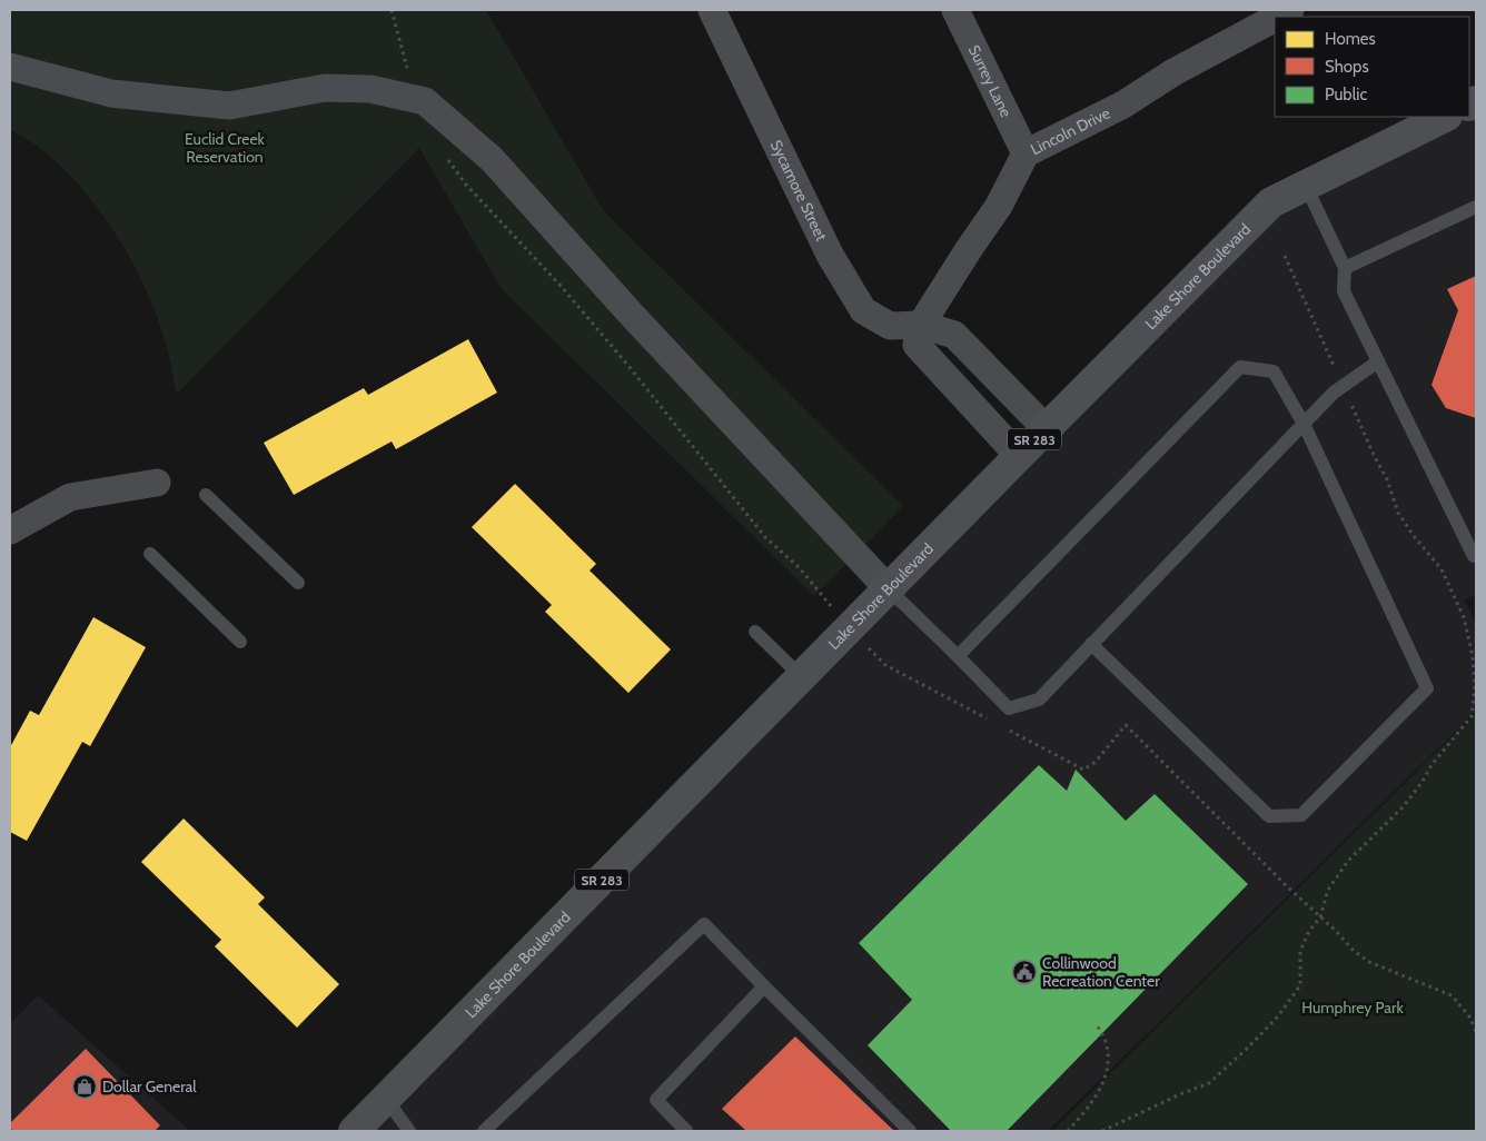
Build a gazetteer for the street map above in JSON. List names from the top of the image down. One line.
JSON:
{"streets":{"main road":["Lake Shore Boulevard","SR 283"],"street":["Surrey Lane","Lincoln Drive","Sycamore Street"]},"crossings":[["Surrey Lane","Lincoln Drive"],["Lincoln Drive","Sycamore Street"],["Sycamore Street","Lake Shore Boulevard"]],"parks":["Euclid Creek Reservation","Humphrey Park"],"places":{"public building":["Collinwood Recreation Center"],"shop":["Dollar General"]},"legend":["Homes","Shops","Public"]}
